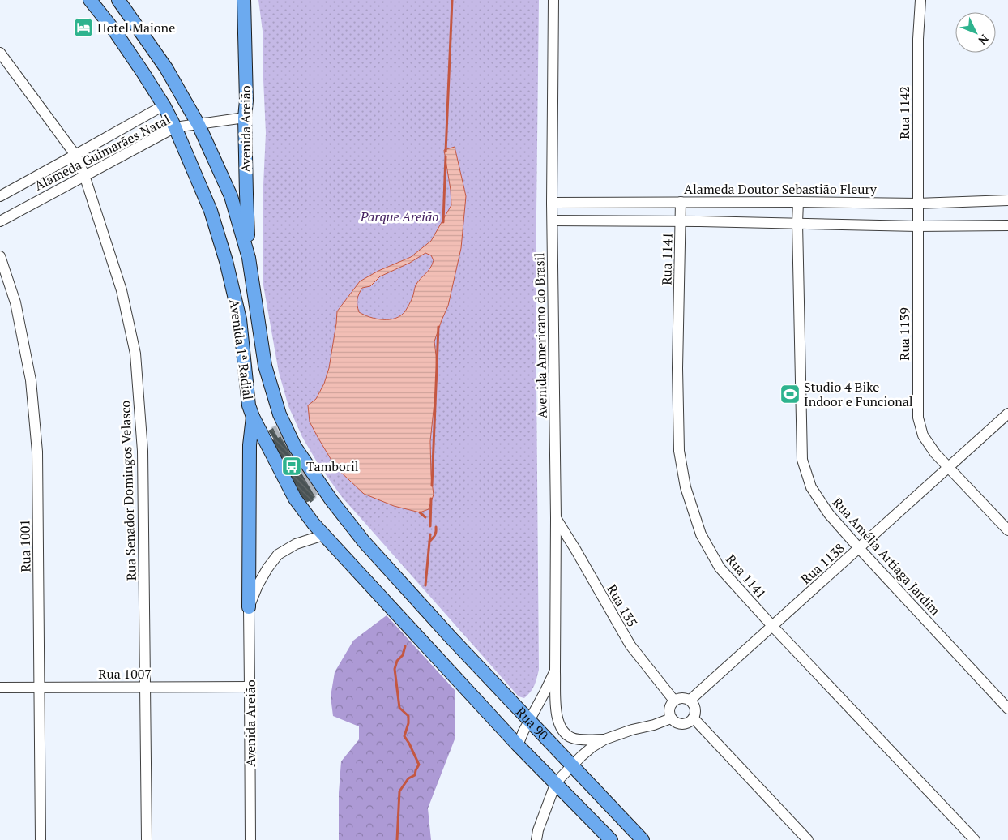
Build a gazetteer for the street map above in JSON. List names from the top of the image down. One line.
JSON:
{"streets":{"main road":["Avenida Areião","Avenida 1ª Radial","Rua 90"],"street":["Rua 1142","Alameda Guimarães Natal","Alameda Doutor Sebastião Fleury","Rua 1141","Rua 1139","Avenida Americano do Brasil","Rua Senador Domingos Velasco","Rua 1001","Rua Amélia Artiaga Jardim","Rua 1138","Rua 135","Rua 1007"]},"crossings":[["Rua 1142","Alameda Doutor Sebastião Fleury"],["Rua 1142","Rua 1139"],["Avenida Areião","Alameda Guimarães Natal"],["Avenida Areião","Avenida 1ª Radial"],["Avenida Areião","Rua 1007"],["Alameda Guimarães Natal","Avenida 1ª Radial"],["Alameda Guimarães Natal","Rua Senador Domingos Velasco"],["Alameda Doutor Sebastião Fleury","Rua 1141"],["Alameda Doutor Sebastião Fleury","Avenida Americano do Brasil"],["Alameda Doutor Sebastião Fleury","Rua Amélia Artiaga Jardim"],["Rua 1141","Rua 1138"],["Rua 1139","Rua 1138"],["Avenida Americano do Brasil","Rua 135"],["Avenida Americano do Brasil","Rua 90"],["Avenida 1ª Radial","Rua 90"],["Rua Senador Domingos Velasco","Rua 1007"],["Rua 1001","Rua 1007"],["Rua Amélia Artiaga Jardim","Rua 1138"],["Rua 1138","Rua 135"]],"parks":["Parque Areião"],"places":{"hotel":["Hotel Maione"],"sports":["Studio 4 Bike Indoor e Funcional"],"bus stop":["Tamboril"]},"north":"bottom right"}
